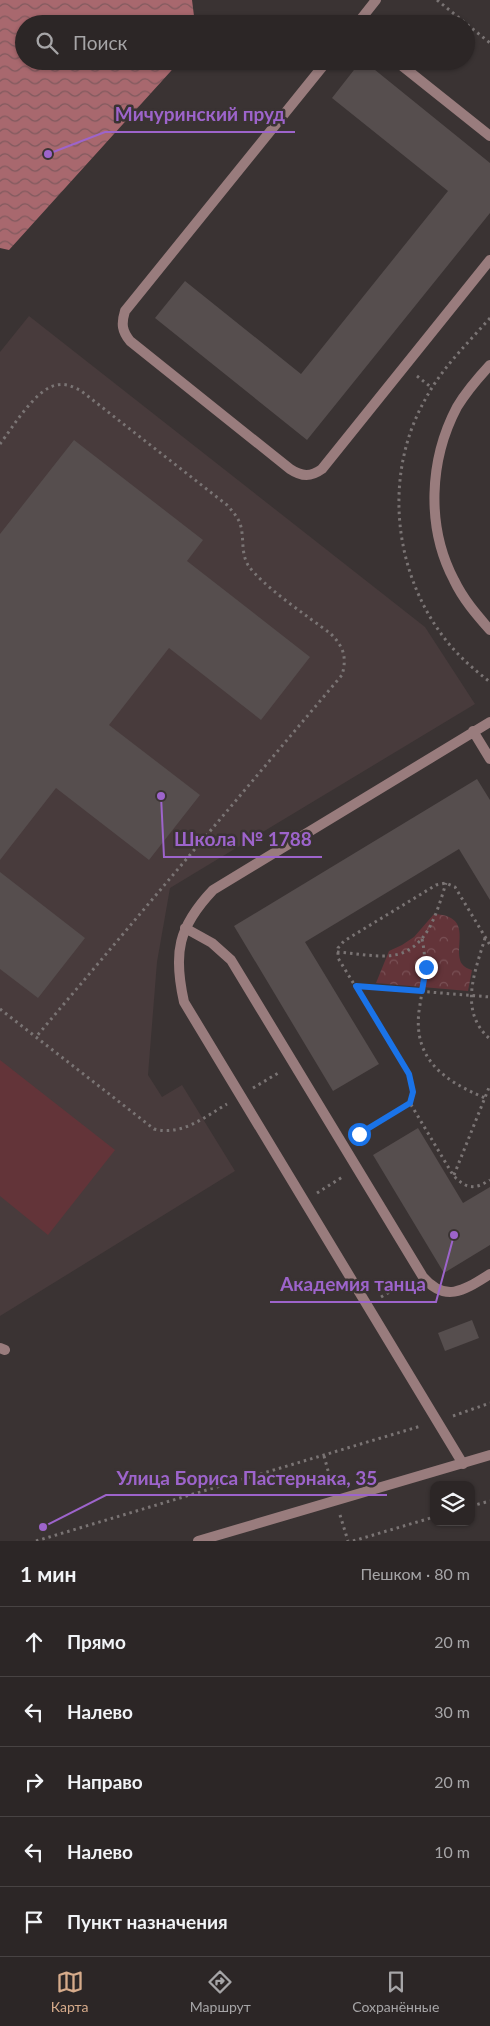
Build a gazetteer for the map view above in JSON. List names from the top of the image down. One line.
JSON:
{"places":["Мичуринский пруд","Школа № 1788","Академия танца","Улица Бориса Пастернака, 35"],"page":{"search":"Поиск","heading":["1 мин","Пешком · 80 m"],"list":[["Прямо","20 m"],["Налево","30 m"],["Направо","20 m"],["Налево","10 m"],"Пункт назначения"],"nav":["Карта","Маршрут","Сохранённые"]}}
